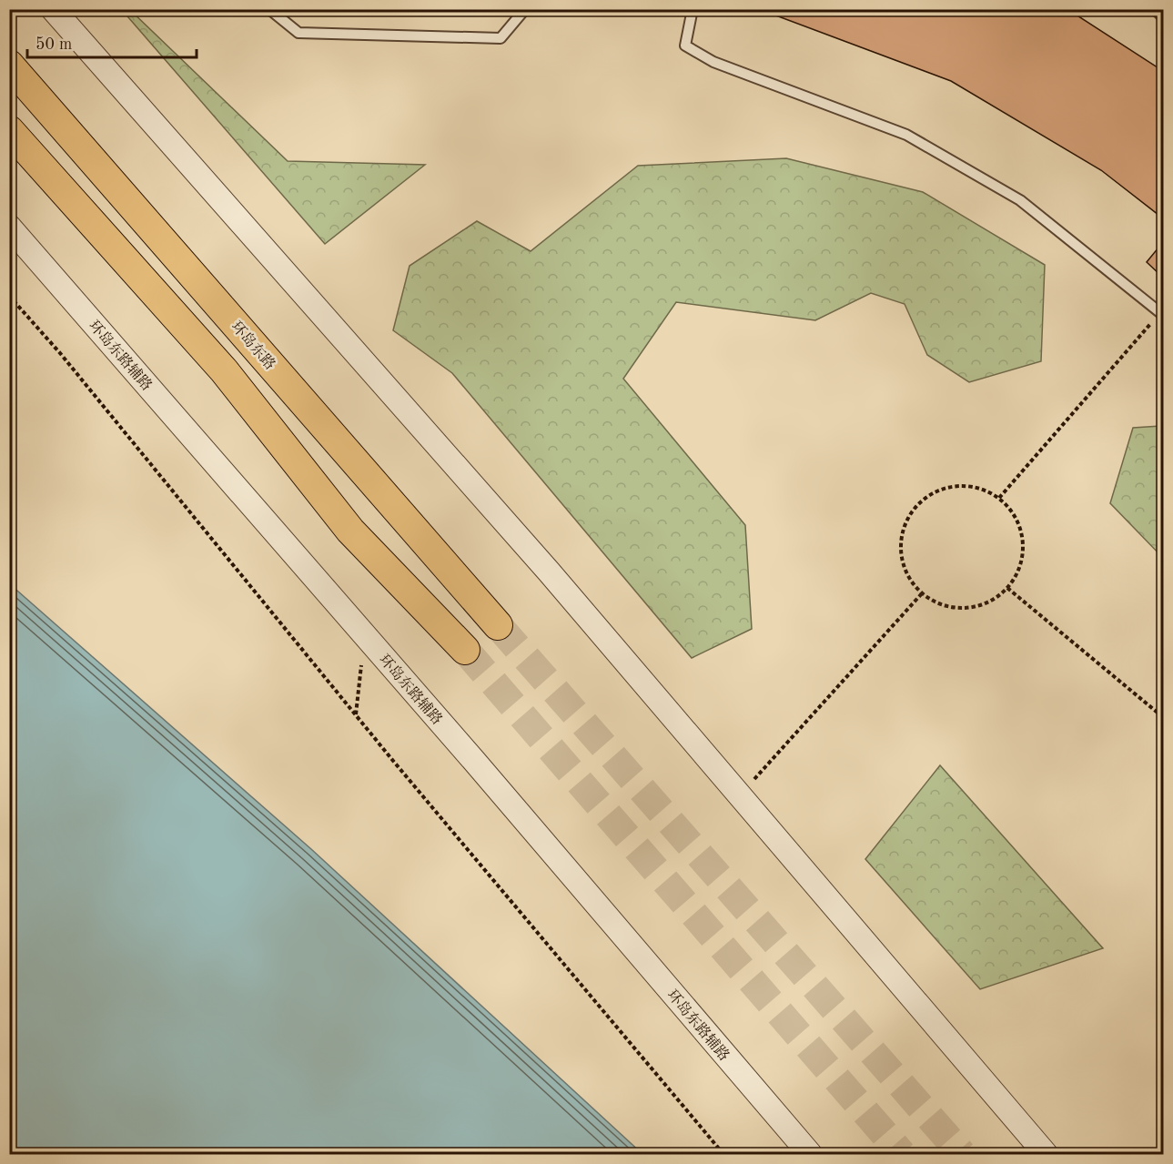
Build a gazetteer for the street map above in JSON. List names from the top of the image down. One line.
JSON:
{"streets":{"main road":["环岛东路"],"street":["环岛东路辅路"]},"scale_bar":"50 m"}
